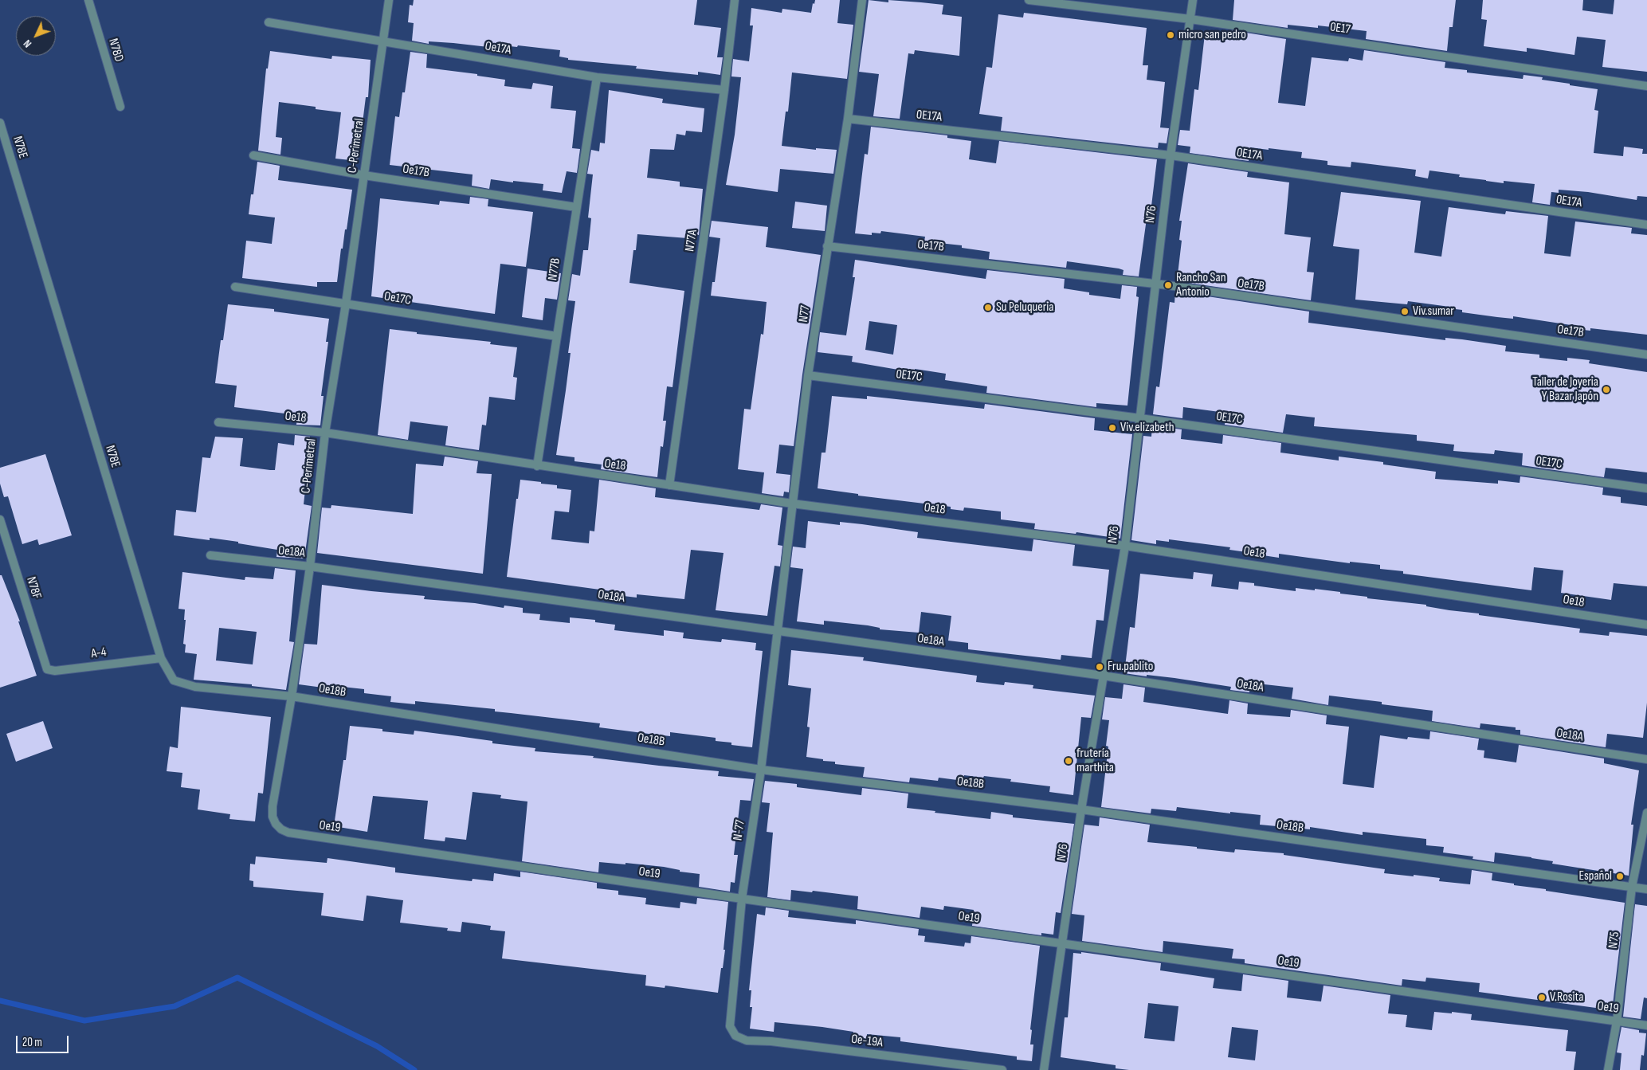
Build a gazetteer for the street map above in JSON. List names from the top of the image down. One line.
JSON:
{"streets":{"street":["0E17","Oe17A","N78D","0E17A","C-Perimetral","N78E","Oe17B","N76","N77A","N77B","Oe17C","N77","0E17C","Oe18","Oe18A","N78F","A-4","Oe18B","Oe19","N-77","N75","Oe-19A"]},"crossings":[["0E17","N76"],["Oe17A","C-Perimetral"],["Oe17A","N77A"],["Oe17A","N77B"],["0E17A","N76"],["0E17A","N77"],["C-Perimetral","N78E"],["C-Perimetral","Oe17B"],["C-Perimetral","Oe17C"],["C-Perimetral","Oe18"],["C-Perimetral","Oe18A"],["C-Perimetral","Oe18B"],["C-Perimetral","Oe19"],["N78E","A-4"],["N78E","Oe18B"],["Oe17B","N76"],["Oe17B","N77B"],["Oe17B","N77"],["N76","0E17C"],["N76","Oe18"],["N76","Oe18A"],["N76","Oe18B"],["N76","Oe19"],["N77A","Oe18"],["N77B","Oe17C"],["N77B","Oe18"],["N77","0E17C"],["N77","Oe18"],["N77","Oe18A"],["N77","N-77"],["Oe18A","N-77"],["N78F","A-4"],["Oe18B","N-77"],["Oe18B","N75"],["Oe19","N-77"],["Oe19","N75"],["N-77","Oe-19A"]],"places":["micro san pedro","Rancho San Antonio","Su Peluqueria","Viv.sumar","Taller de Joyeria Y Bazar Japón","Viv.elizabeth","Fru.pablito","frutería marthita","Español","V.Rosita"],"scale_bar":"20 m","north":"bottom left"}
